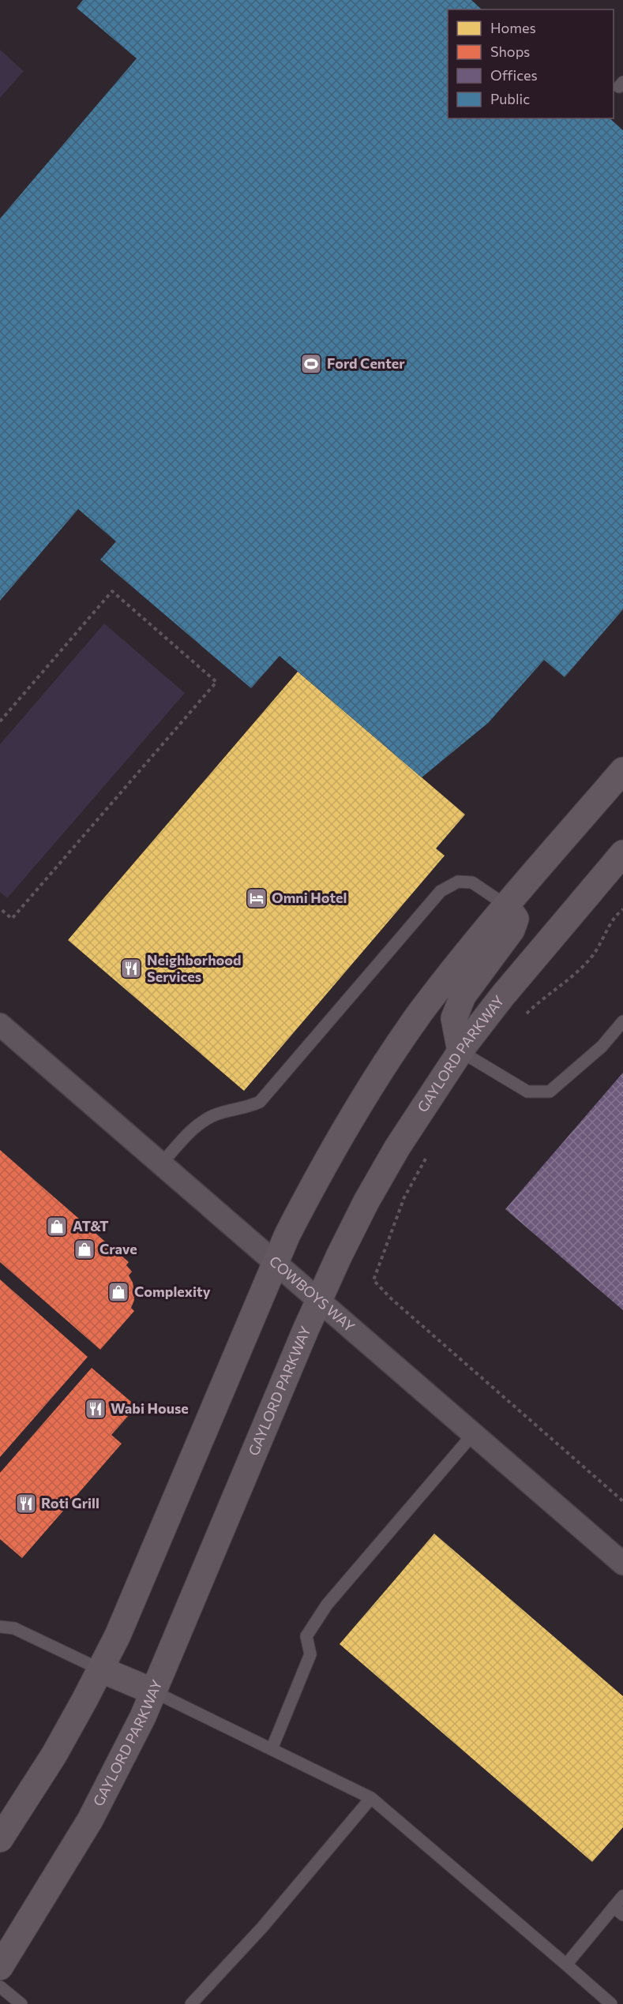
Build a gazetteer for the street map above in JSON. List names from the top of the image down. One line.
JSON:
{"streets":{"street":["GAYLORD PARKWAY","COWBOYS WAY"]},"crossings":[["GAYLORD PARKWAY","COWBOYS WAY"]],"places":{"sports":["Ford Center"],"hotel":["Omni Hotel"],"restaurant":["Neighborhood Services","Wabi House","Roti Grill"],"shop":["AT&T","Crave","Complexity"]},"legend":["Homes","Shops","Offices","Public"]}
